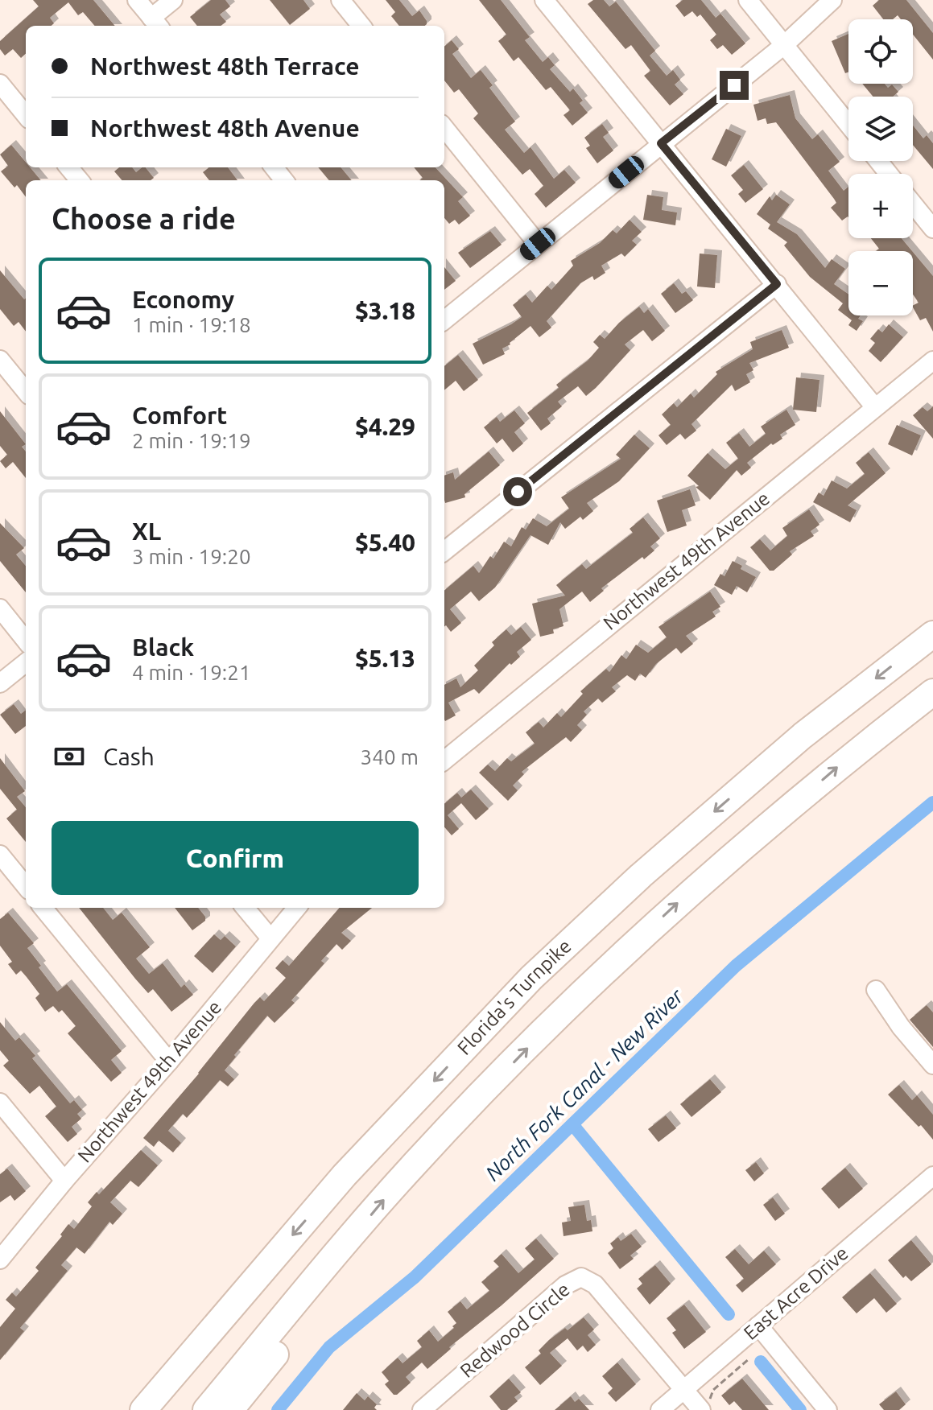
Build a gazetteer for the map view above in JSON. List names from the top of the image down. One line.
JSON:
{"streets":{"highway":["Florida's Turnpike"],"street":["Northwest 49th Avenue","East Acre Drive","Redwood Circle"]},"crossings":[["East Acre Drive","Redwood Circle"]],"water":["North Fork Canal - New River"],"page":{"map_buttons":["+","−"],"banner":["Northwest 48th Terrace","Northwest 48th Avenue"],"heading":"Choose a ride","list":[{"name":"Economy","note":"1 min · 19:18","value":"$3.18"},{"name":"Comfort","note":"2 min · 19:19","value":"$4.29"},{"name":"XL","note":"3 min · 19:20","value":"$5.40"},{"name":"Black","note":"4 min · 19:21","value":"$5.13"}],"pay":["Cash","340 m"],"buttons":"Confirm"}}
